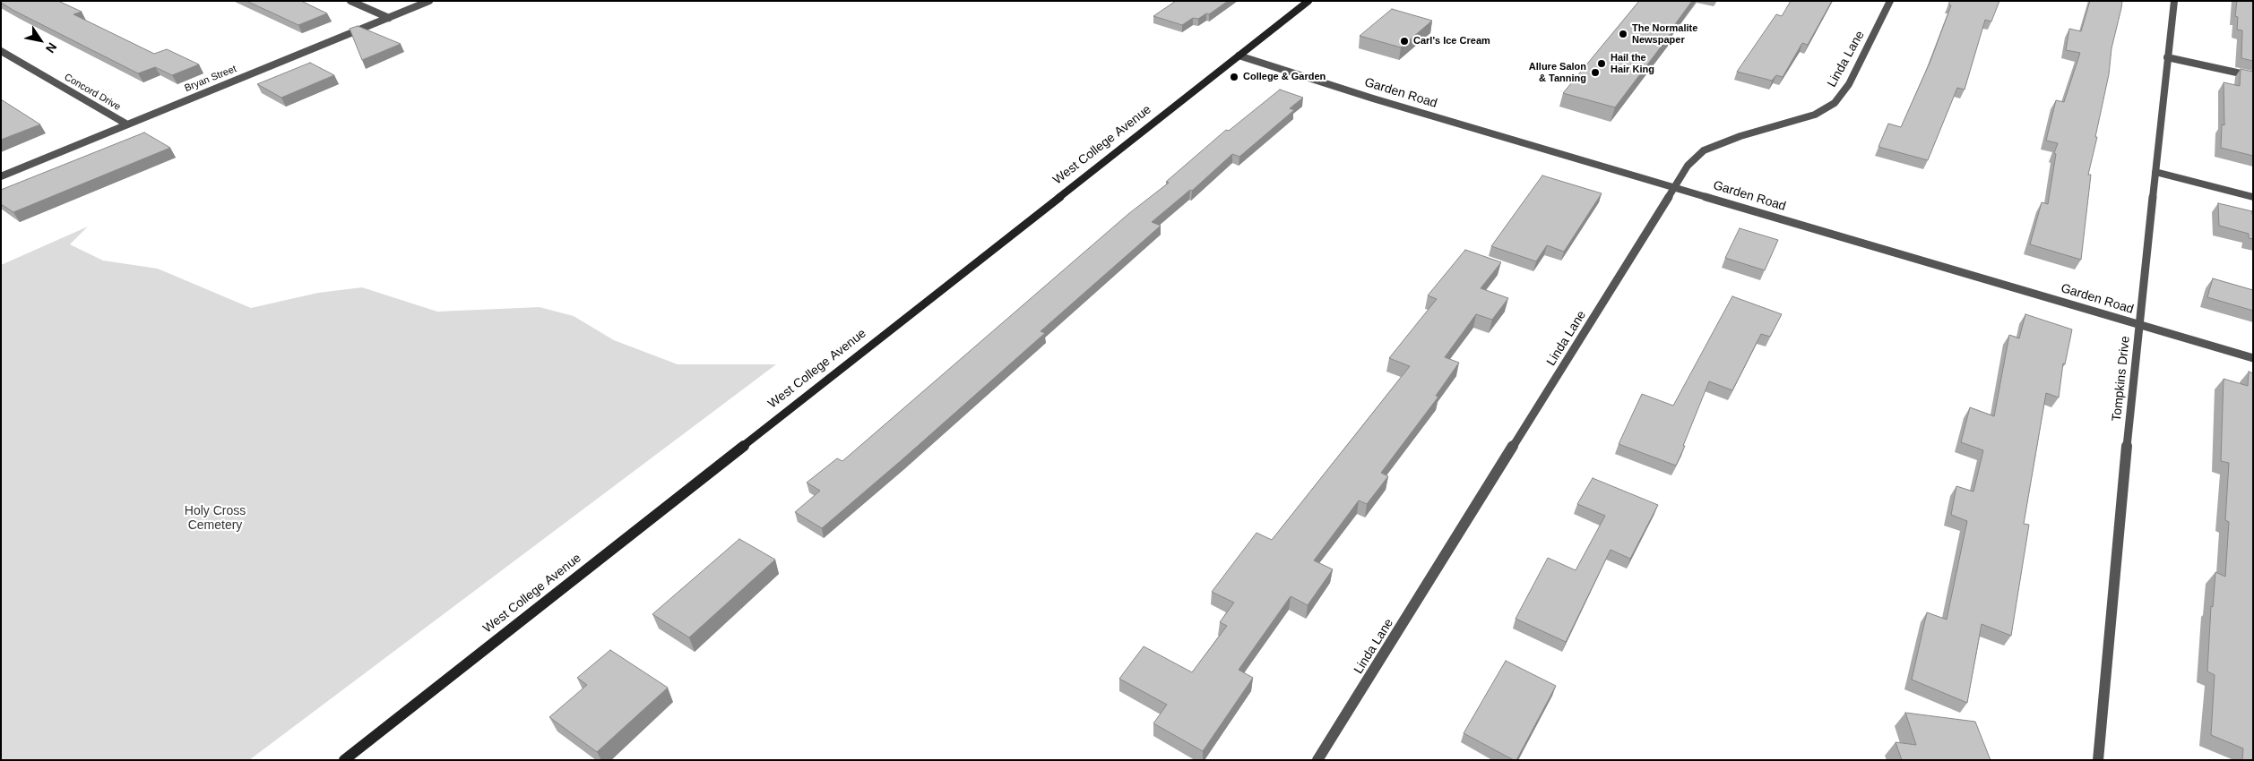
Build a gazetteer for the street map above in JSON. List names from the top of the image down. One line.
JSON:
{"streets":{"main road":["West College Avenue"],"street":["Linda Lane","Bryan Street","Concord Drive","Garden Road","Tompkins Drive"]},"crossings":[["Linda Lane","Garden Road"],["Bryan Street","Concord Drive"],["Garden Road","West College Avenue"],["Garden Road","Tompkins Drive"]],"parks":["Holy Cross Cemetery"],"places":["The Normalite Newspaper","Carl's Ice Cream","Hail the Hair King","Allure Salon & Tanning","College & Garden"],"north":"bottom right"}
